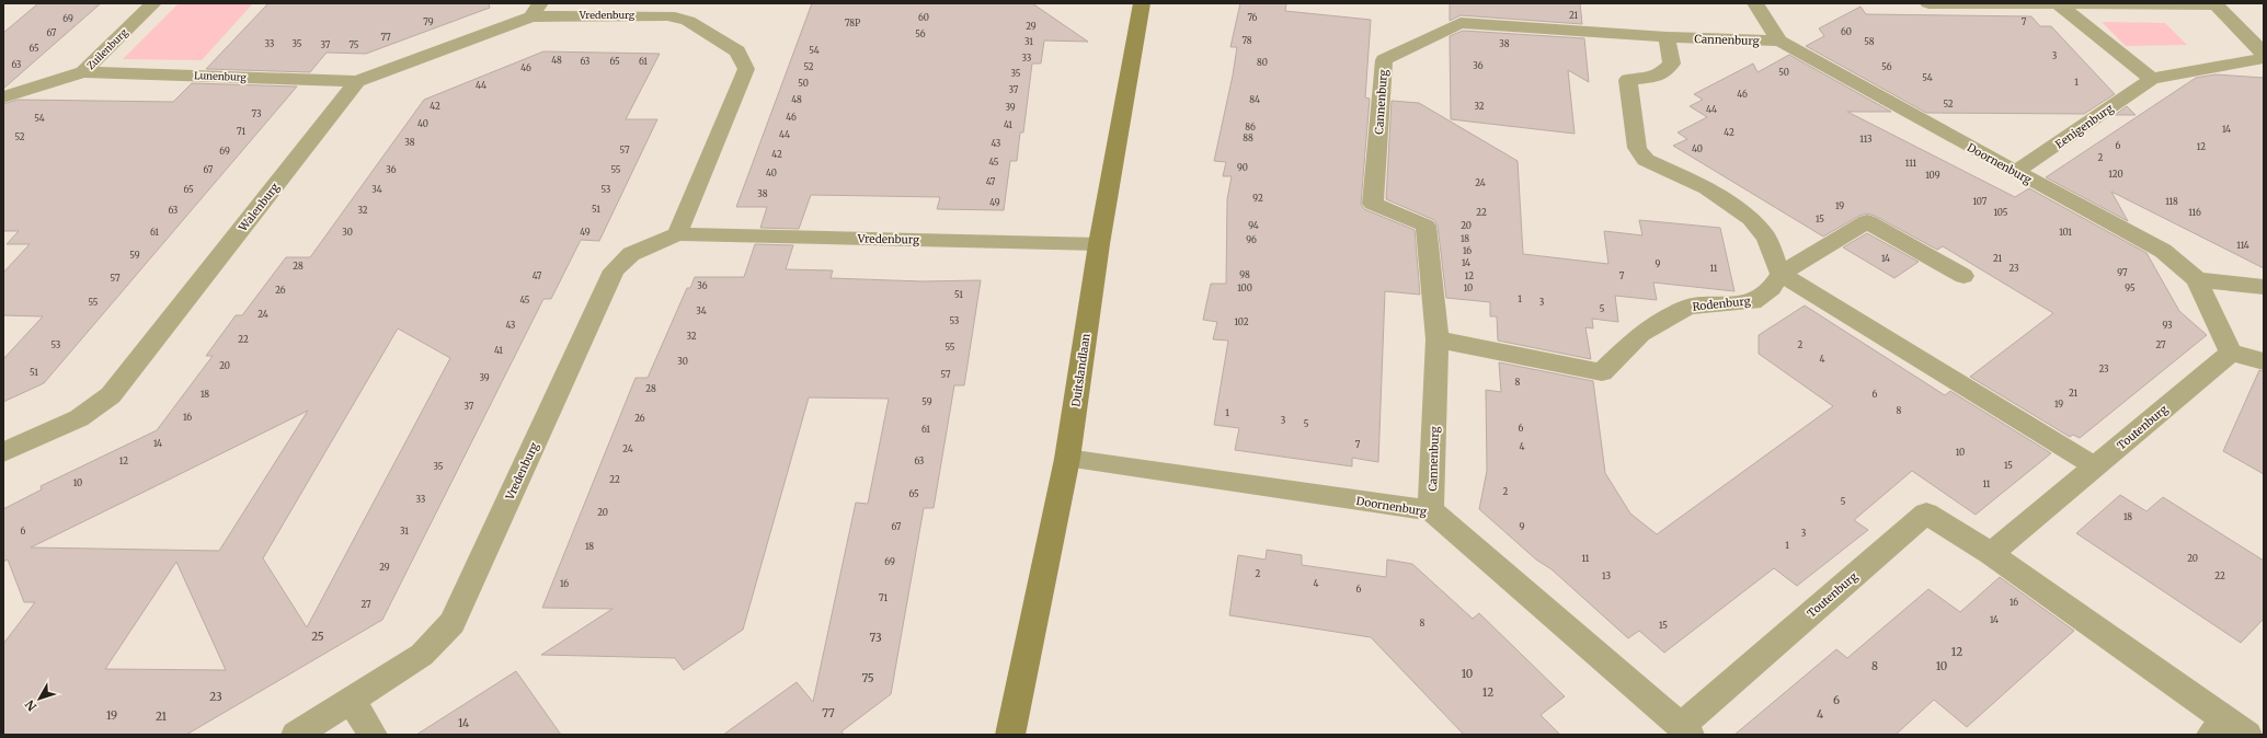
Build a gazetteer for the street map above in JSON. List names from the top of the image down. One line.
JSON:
{"streets":{"main road":["Duitslandlaan"],"street":["Vredenburg","Cannenburg","Zuilenburg","Lunenburg","Eenigenburg","Doornenburg","Walenburg","Rodenburg","Toutenburg"]},"crossings":[["Vredenburg","Duitslandlaan"],["Cannenburg","Doornenburg"],["Cannenburg","Rodenburg"],["Zuilenburg","Lunenburg"],["Lunenburg","Walenburg"],["Eenigenburg","Doornenburg"],["Doornenburg","Duitslandlaan"],["Doornenburg","Toutenburg"]],"house_numbers":["21","60","76","69","79","7","78P","29","60","67","56","77","78","31","58","33","35","38","37","75","65","54","3","33","48","63","65","61","80","63","36","52","56","46","50","35","54","1","50","44","37","46","48","84","52","42","32","39","44","73","46","54","40","41","86","14","71","42","44","52","88","113","38","43","6","12","40","57","69","42","2","45","111","90","67","36","55","40","120","109","47","24","65","34","53","38","92","107","118","49","19","51","63","32","22","105","116","15","94","20","61","30","49","101","18","96","114","16","59","14","21","14","9","28","11","23","97","98","47","12","7","57","36","100","10","95","26","51","1","45","55","3","5","34","24","53","102","43","93","32","22","53","2","27","55","41","4","30","20","23","51","57","39","8","28","21","18","6","59","19","37","8","1","16","26","3","5","6","61","14","7","4","24","10","12","63","15","35","22","10","11","2","65","33","5","20","18","67","9","6","31","3","1","18","11","20","69","29","2","13","22","16","4","6","71","16","27","14","8","15","25","73","12","8","10","10","75","12","23","6","77","4","19","21","14"],"north":"bottom left"}
